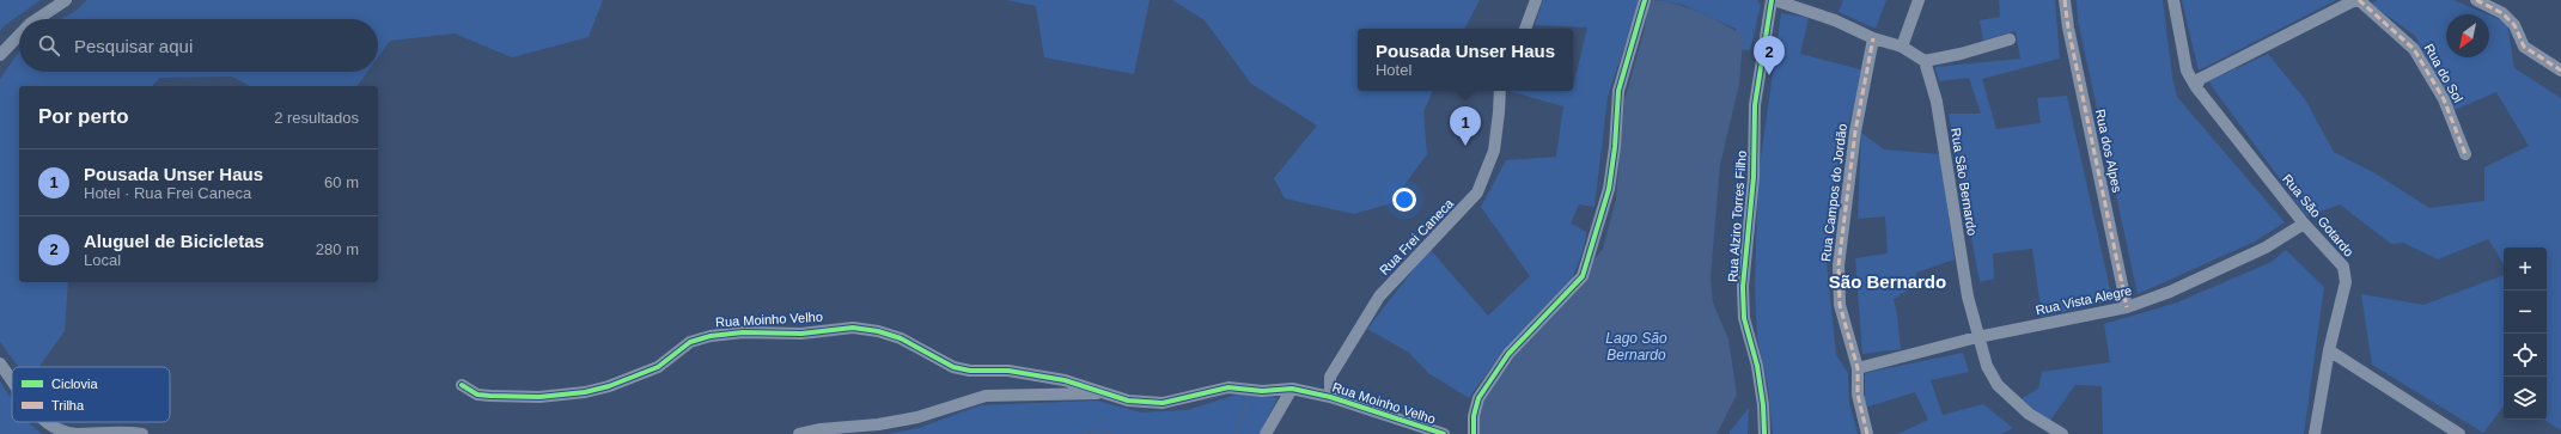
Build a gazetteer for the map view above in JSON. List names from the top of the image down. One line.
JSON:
{"streets":{"street":["Rua do Sol","Rua dos Alpes","Rua São Bernardo","Rua Campos do Jordão","Rua São Gotardo","Rua Alziro Torres Filho","Rua Frei Caneca","Rua Vista Alegre","Rua Moinho Velho"]},"crossings":[["Rua dos Alpes","Rua Vista Alegre"],["Rua São Bernardo","Rua Vista Alegre"],["Rua Campos do Jordão","Rua Vista Alegre"],["Rua São Gotardo","Rua Vista Alegre"],["Rua Frei Caneca","Rua Moinho Velho"]],"districts":["São Bernardo"],"water":["Lago São Bernardo"],"legend":["Ciclovia","Trilha"],"north":"bottom left","page":{"search":"Pesquisar aqui","popup":["Pousada Unser Haus","Hotel"],"pins":["2","1"],"heading":["Por perto","2 resultados"],"list":[{"mark":"1","name":"Pousada Unser Haus","note":"Hotel · Rua Frei Caneca","value":"60 m"},{"mark":"2","name":"Aluguel de Bicicletas","note":"Local","value":"280 m"}],"map_buttons":["+","−"]}}
